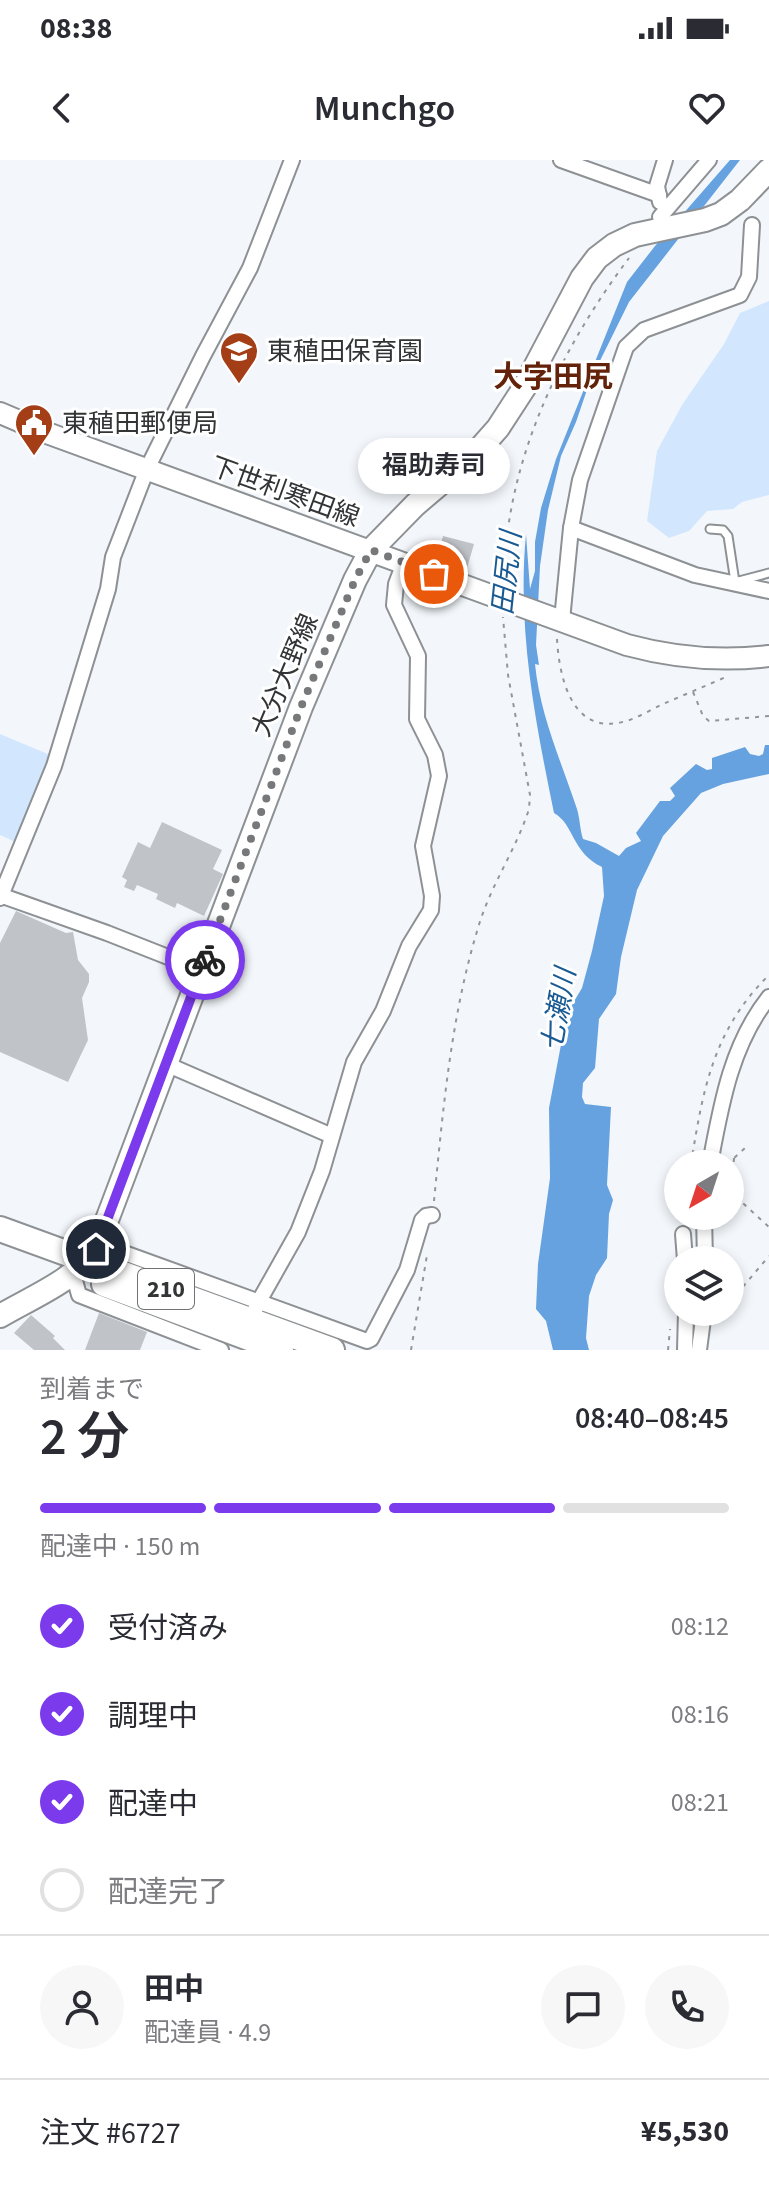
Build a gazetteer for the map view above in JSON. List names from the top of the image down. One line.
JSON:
{"streets":{"highway":["210"],"main road":["下世利寒田線","大分大野線"]},"crossings":[["下世利寒田線","大分大野線"],["大分大野線","210"]],"districts":["大字田尻"],"water":["田尻川","七瀬川"],"places":{"school or university":["東稙田保育園"],"public building":["東稙田郵便局"],"other":["福助寿司"]},"north":"bottom left","page":{"status":"08:38","header":"Munchgo","bubble":"福助寿司","heading":["2 分","到着まで","08:40–08:45"],"panel":["田中","配達員 · 4.9","注文 #6727","¥5,530"],"bar":"配達中 · 150 m","list":[["受付済み","08:12"],["調理中","08:16"],["配達中","08:21"],"配達完了"]}}
